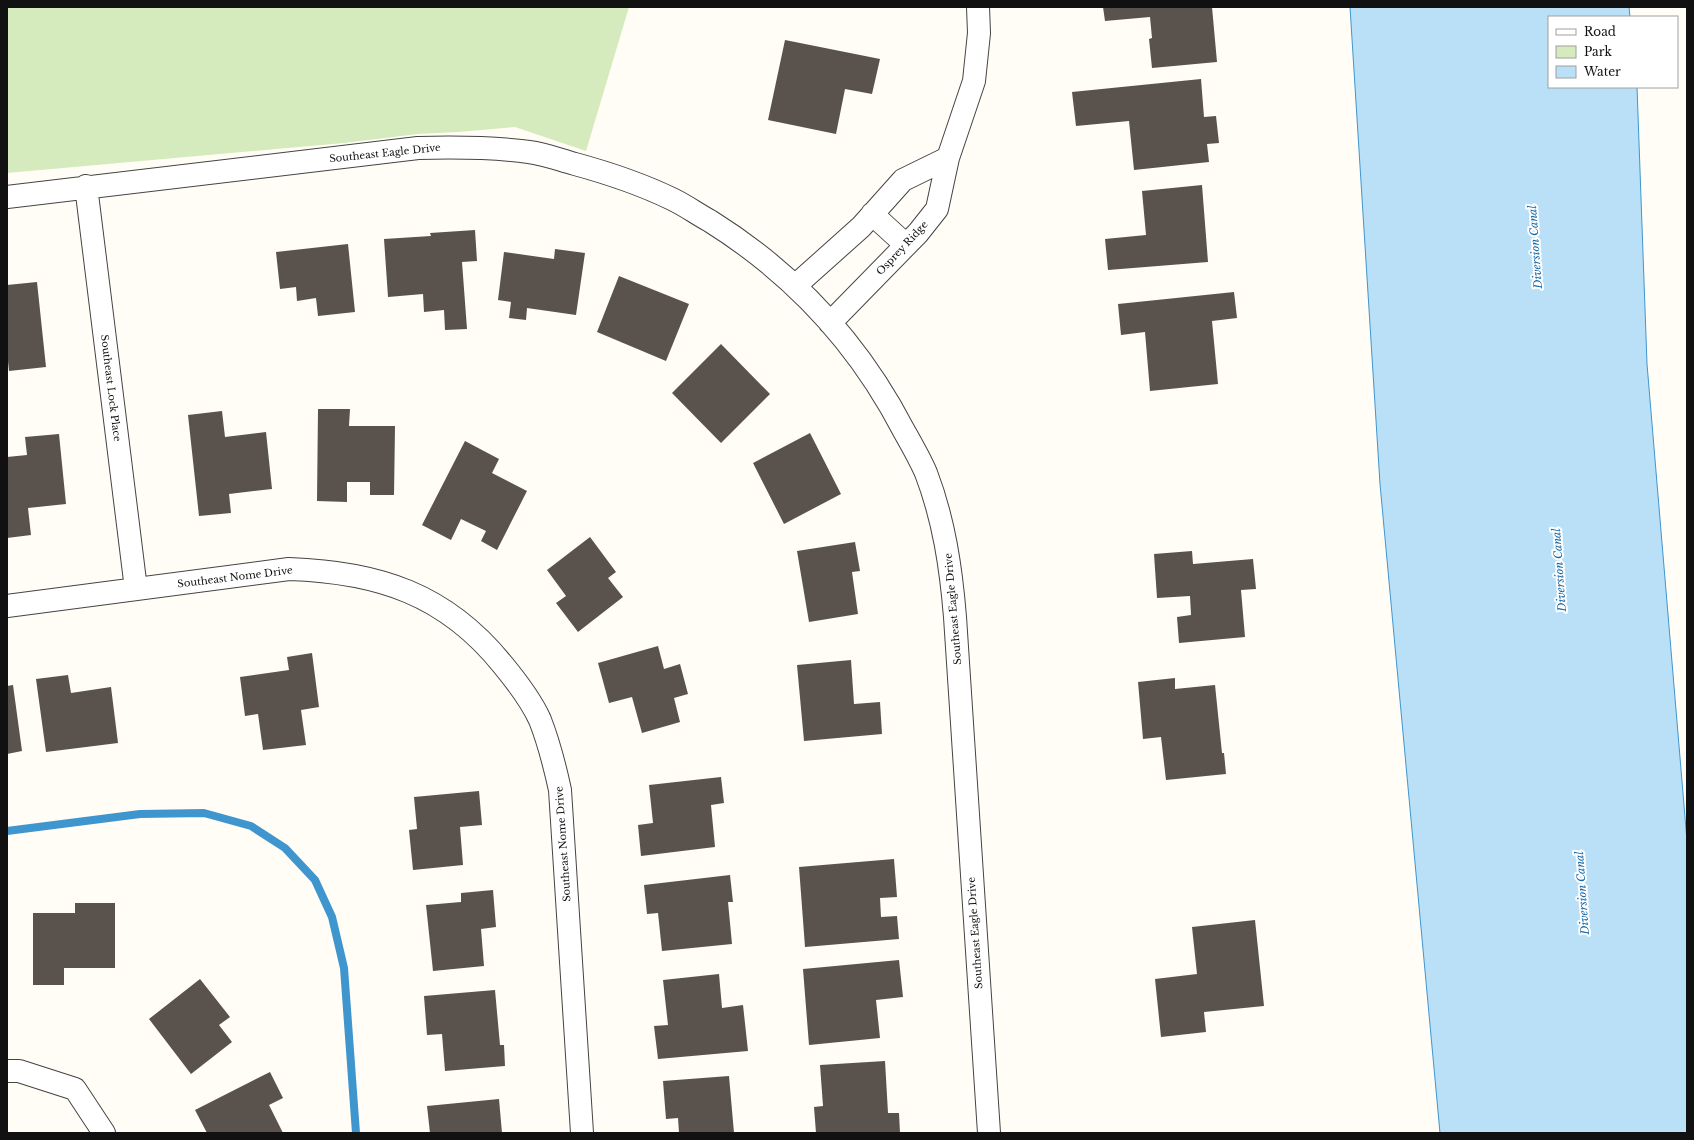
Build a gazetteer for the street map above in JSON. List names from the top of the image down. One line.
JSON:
{"streets":{"street":["Southeast Eagle Drive","Osprey Ridge","Southeast Lock Place","Southeast Nome Drive"]},"crossings":[["Southeast Eagle Drive","Osprey Ridge"],["Southeast Eagle Drive","Southeast Lock Place"],["Southeast Lock Place","Southeast Nome Drive"]],"water":["Diversion Canal"],"legend":["Road","Park","Water"]}
